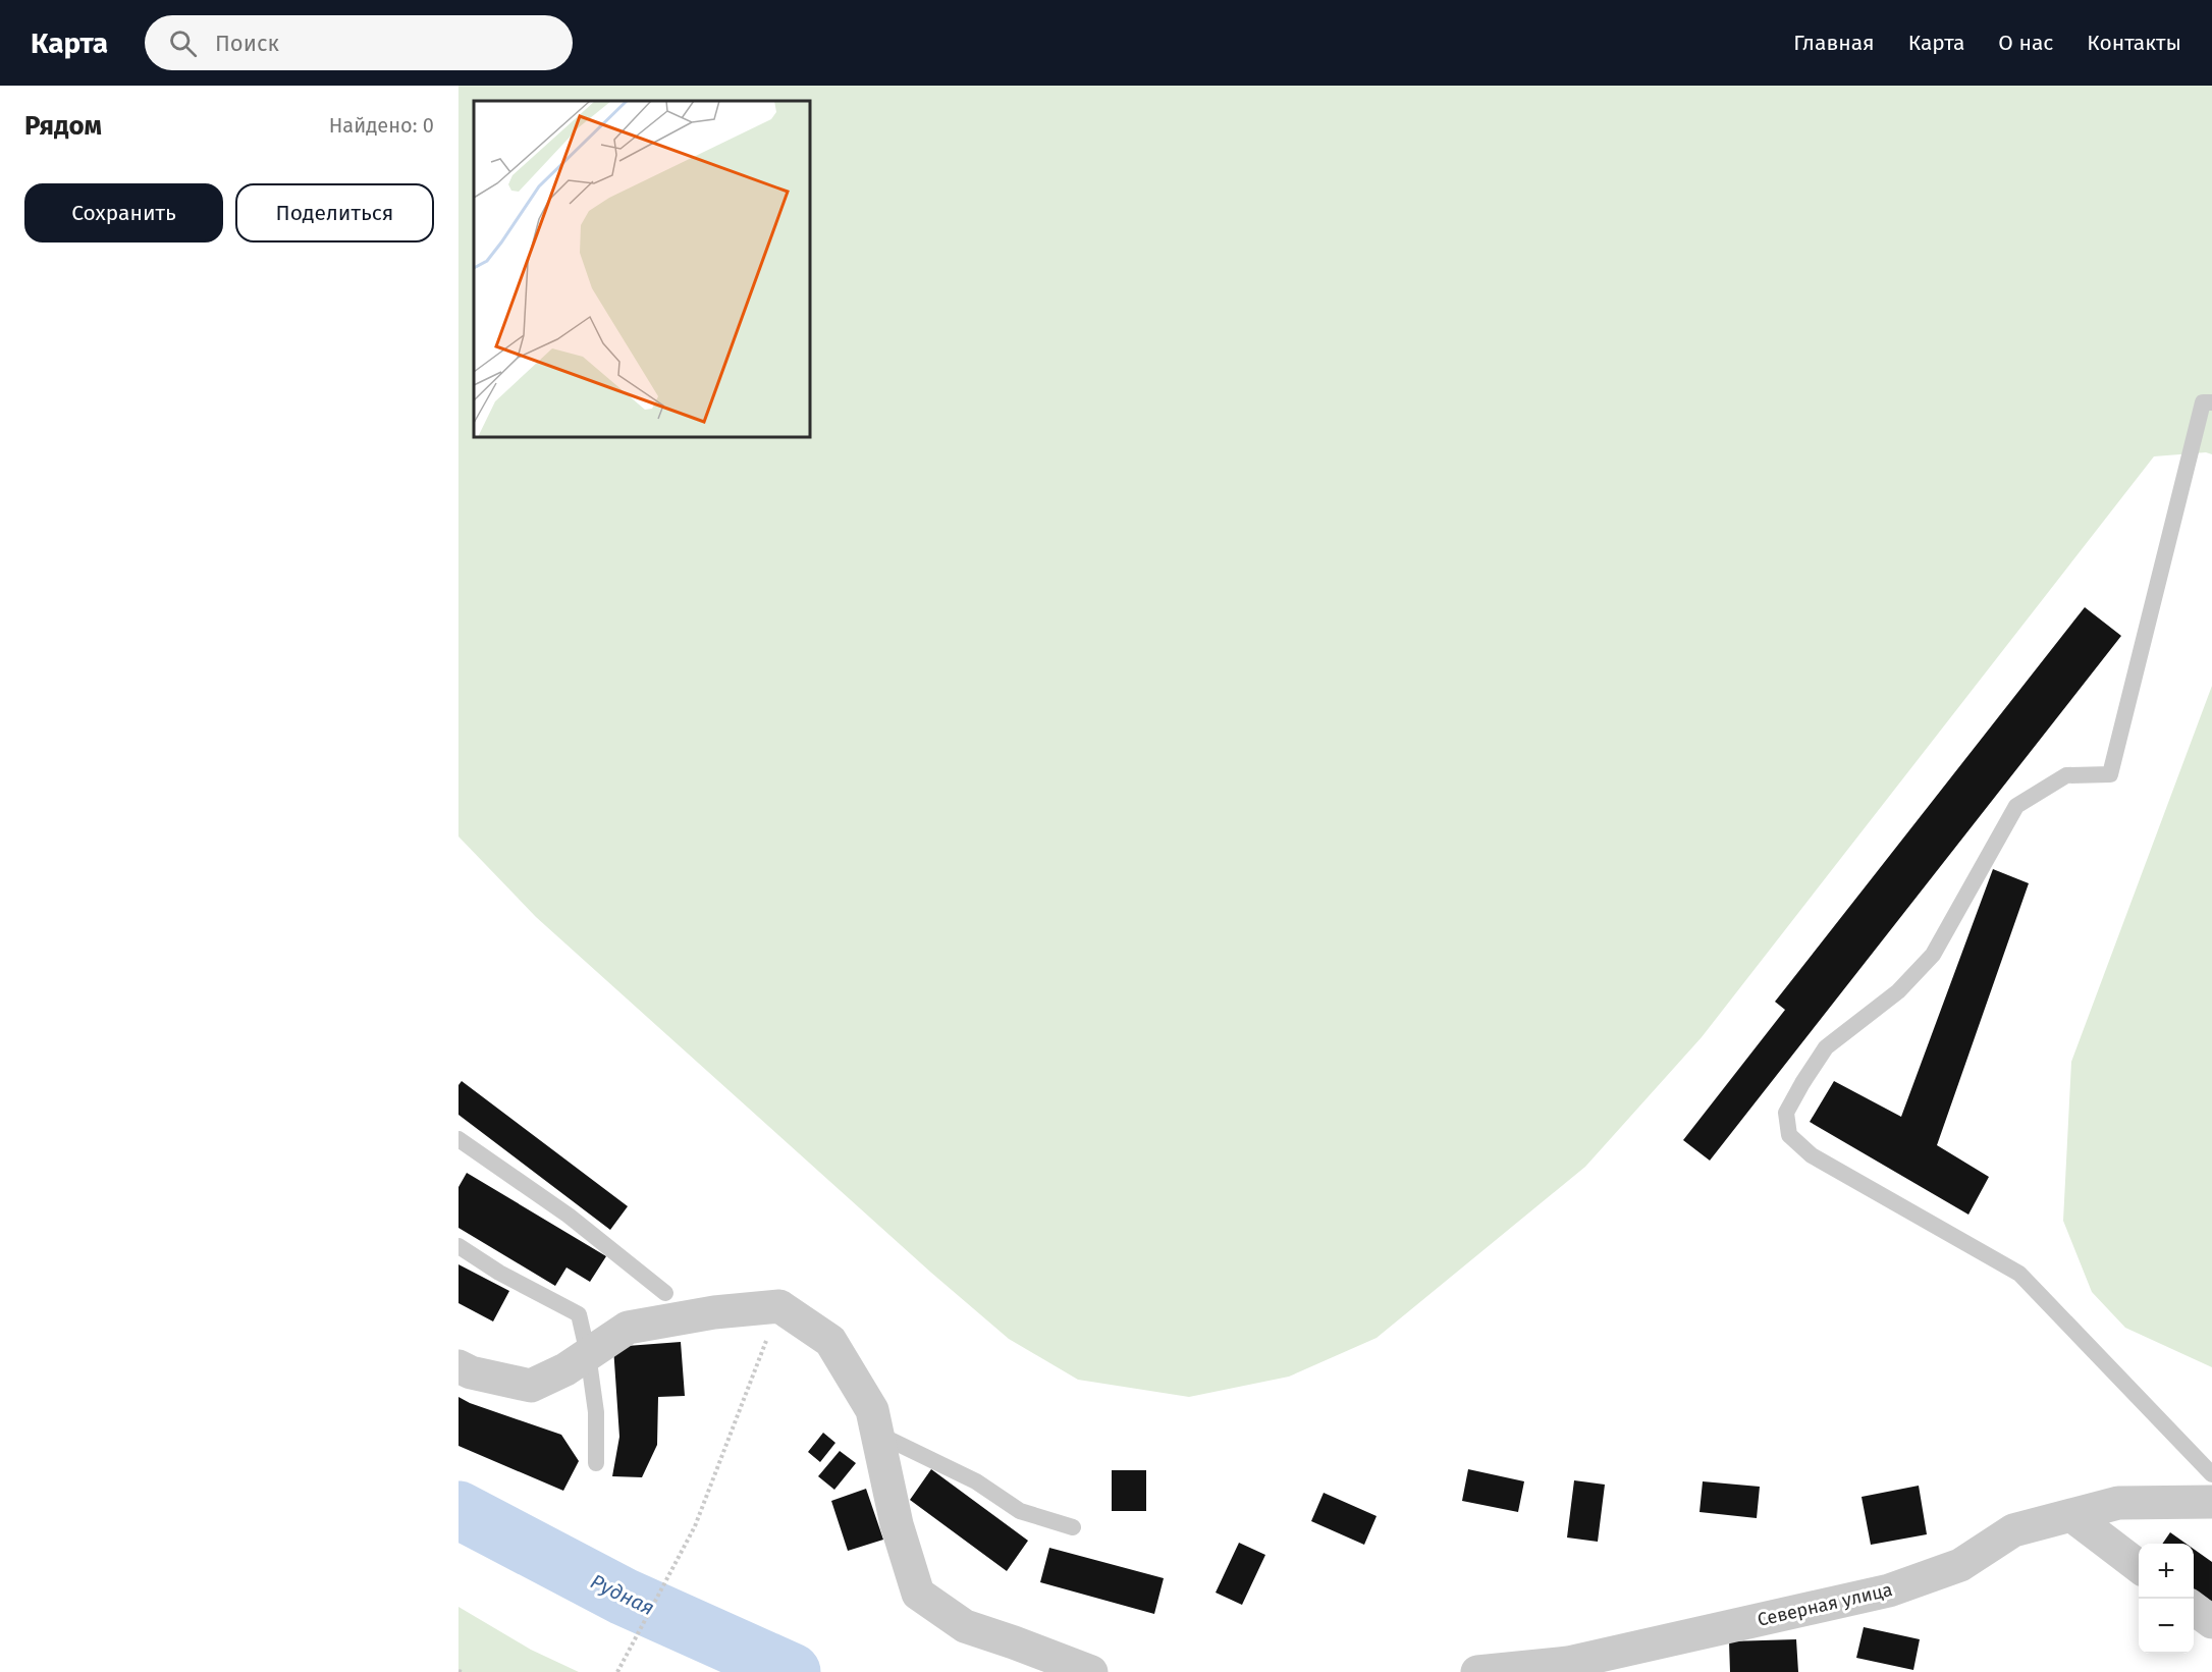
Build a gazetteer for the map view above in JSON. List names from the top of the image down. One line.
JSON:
{"streets":{"street":["Северная улица"]},"water":["Рудная"],"page":{"header":"Карта","search":"Поиск","nav":["Главная","Карта","О нас","Контакты"],"heading":["Рядом","Найдено: 0"],"buttons":["Сохранить","Поделиться"],"map_buttons":["+","−"]}}
